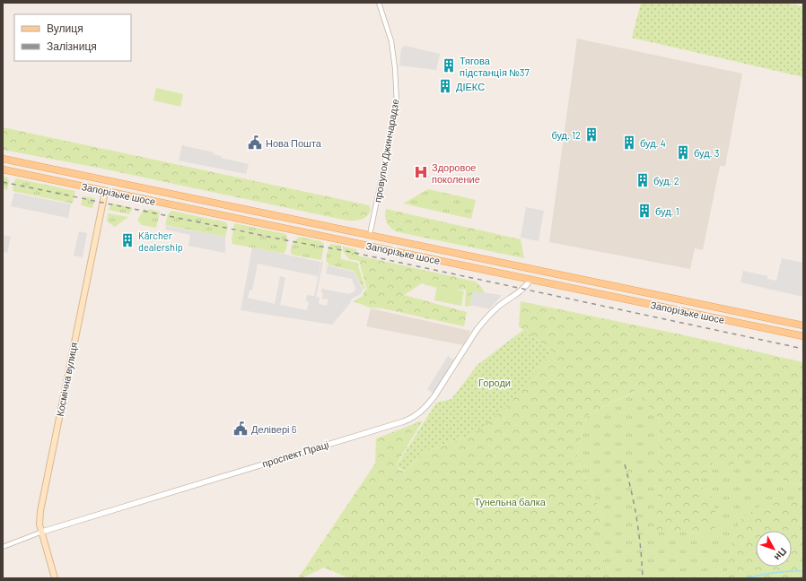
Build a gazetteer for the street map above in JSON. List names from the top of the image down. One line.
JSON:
{"streets":{"main road":["Запорізьке шосе","Космічна вулиця"],"street":["провулок Джинчарадзе","проспект Праці"]},"crossings":[["провулок Джинчарадзе","Запорізьке шосе"],["Запорізьке шосе","Космічна вулиця"],["Запорізьке шосе","проспект Праці"],["Космічна вулиця","проспект Праці"]],"parks":["Городи","Тунельна балка"],"places":{"building":["Тягова пiдстанцiя №37","ДІЕКС","буд. 12","буд. 4","буд. 3","буд. 2","буд. 1","Kärcher dealership"],"public building":["Нова Пошта","Делівері 6"],"hospital":["Здоровое поколение"]},"legend":["Вулиця","Залізниця"],"north":"bottom right"}
